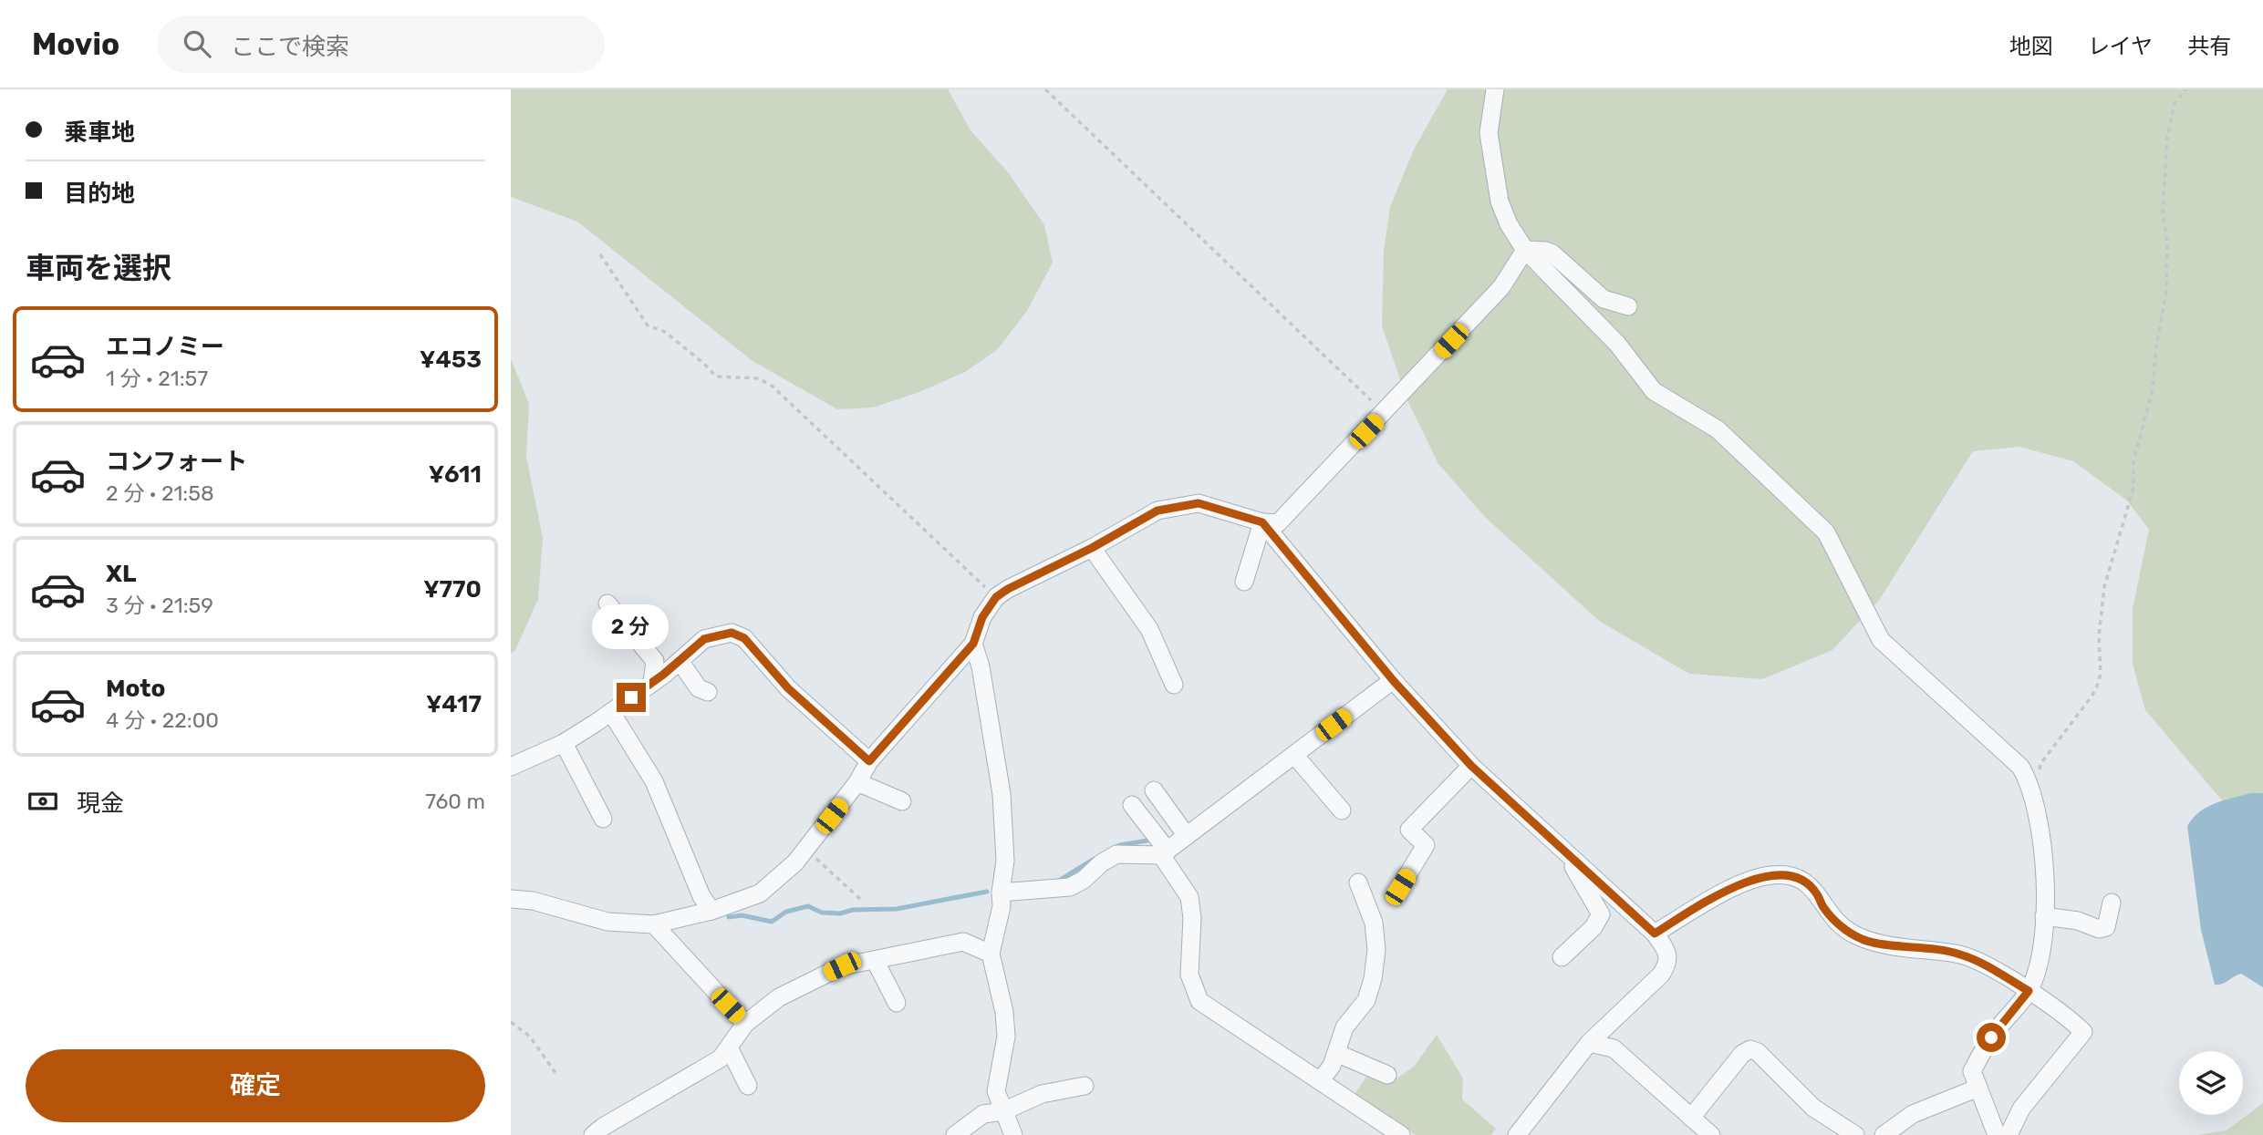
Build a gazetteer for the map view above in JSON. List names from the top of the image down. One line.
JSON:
{"page":{"header":"Movio","search":"ここで検索","nav":["地図","レイヤ","共有"],"banner":["乗車地","目的地"],"heading":"車両を選択","list":[{"name":"エコノミー","note":"1 分 · 21:57","value":"¥453"},{"name":"コンフォート","note":"2 分 · 21:58","value":"¥611"},{"name":"XL","note":"3 分 · 21:59","value":"¥770"},{"name":"Moto","note":"4 分 · 22:00","value":"¥417"}],"bubble":"2 分","pay":["現金","760 m"],"buttons":"確定"}}
